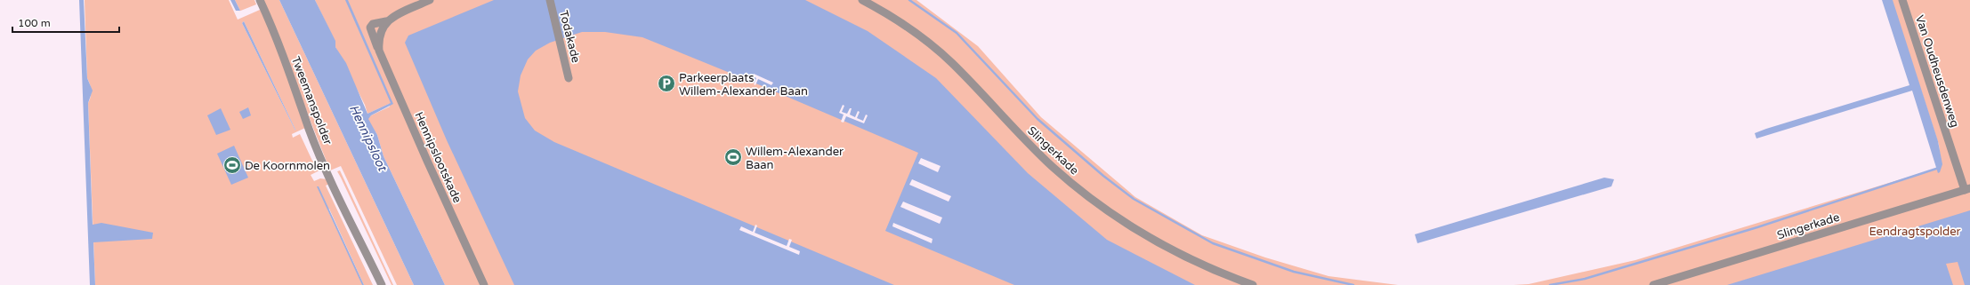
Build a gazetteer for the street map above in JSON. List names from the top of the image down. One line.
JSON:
{"streets":{"street":["Todakade","Van Oudheusdenweg","Tweemanspolder","Slingerkade","Hennipslootskade"]},"crossings":[["Van Oudheusdenweg","Slingerkade"]],"water":["Hennipsloot"],"parks":["Eendragtspolder"],"places":{"parking":["Parkeerplaats Willem-Alexander Baan"],"sports":["Willem-Alexander Baan","De Koornmolen"]},"scale_bar":"100 m"}
